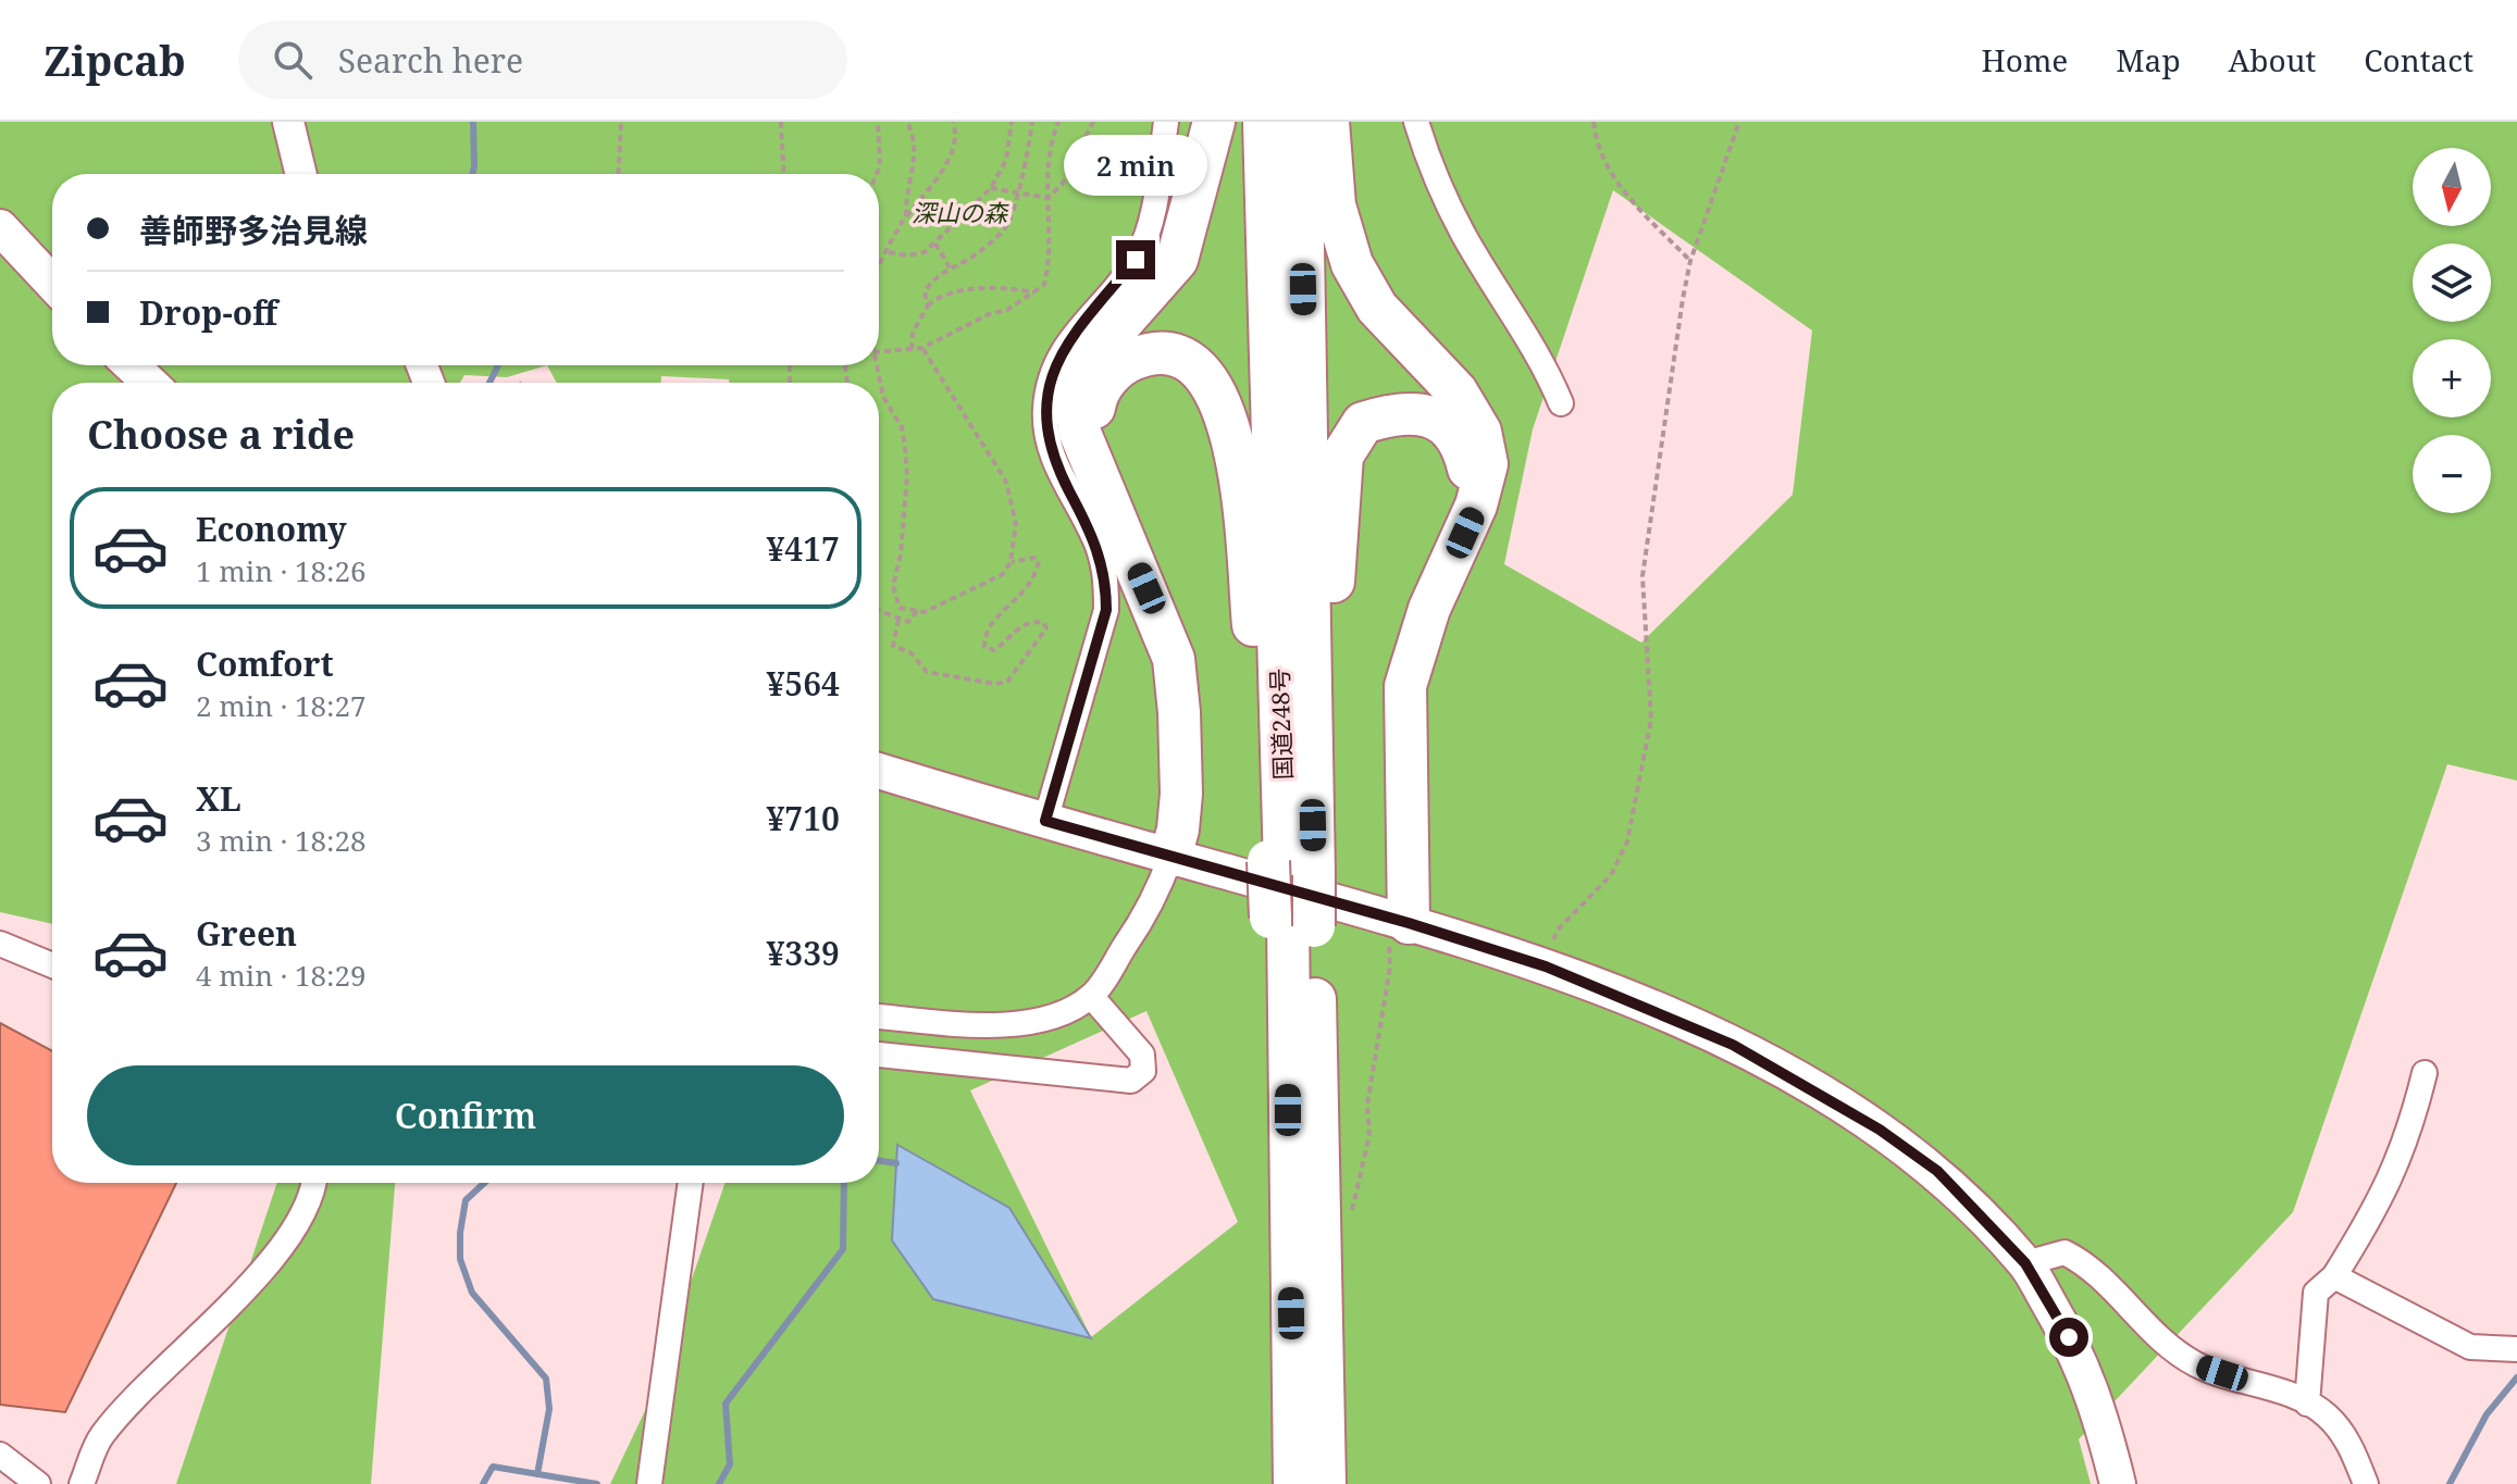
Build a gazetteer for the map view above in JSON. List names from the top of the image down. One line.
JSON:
{"streets":{"highway":["国道248号"]},"parks":["深山の森"],"north":"bottom","page":{"header":"Zipcab","search":"Search here","nav":["Home","Map","About","Contact"],"bubble":"2 min","map_buttons":["+","−"],"banner":["善師野多治見線","Drop-off"],"heading":"Choose a ride","list":[{"name":"Economy","note":"1 min · 18:26","value":"¥417"},{"name":"Comfort","note":"2 min · 18:27","value":"¥564"},{"name":"XL","note":"3 min · 18:28","value":"¥710"},{"name":"Green","note":"4 min · 18:29","value":"¥339"}],"buttons":"Confirm"}}
